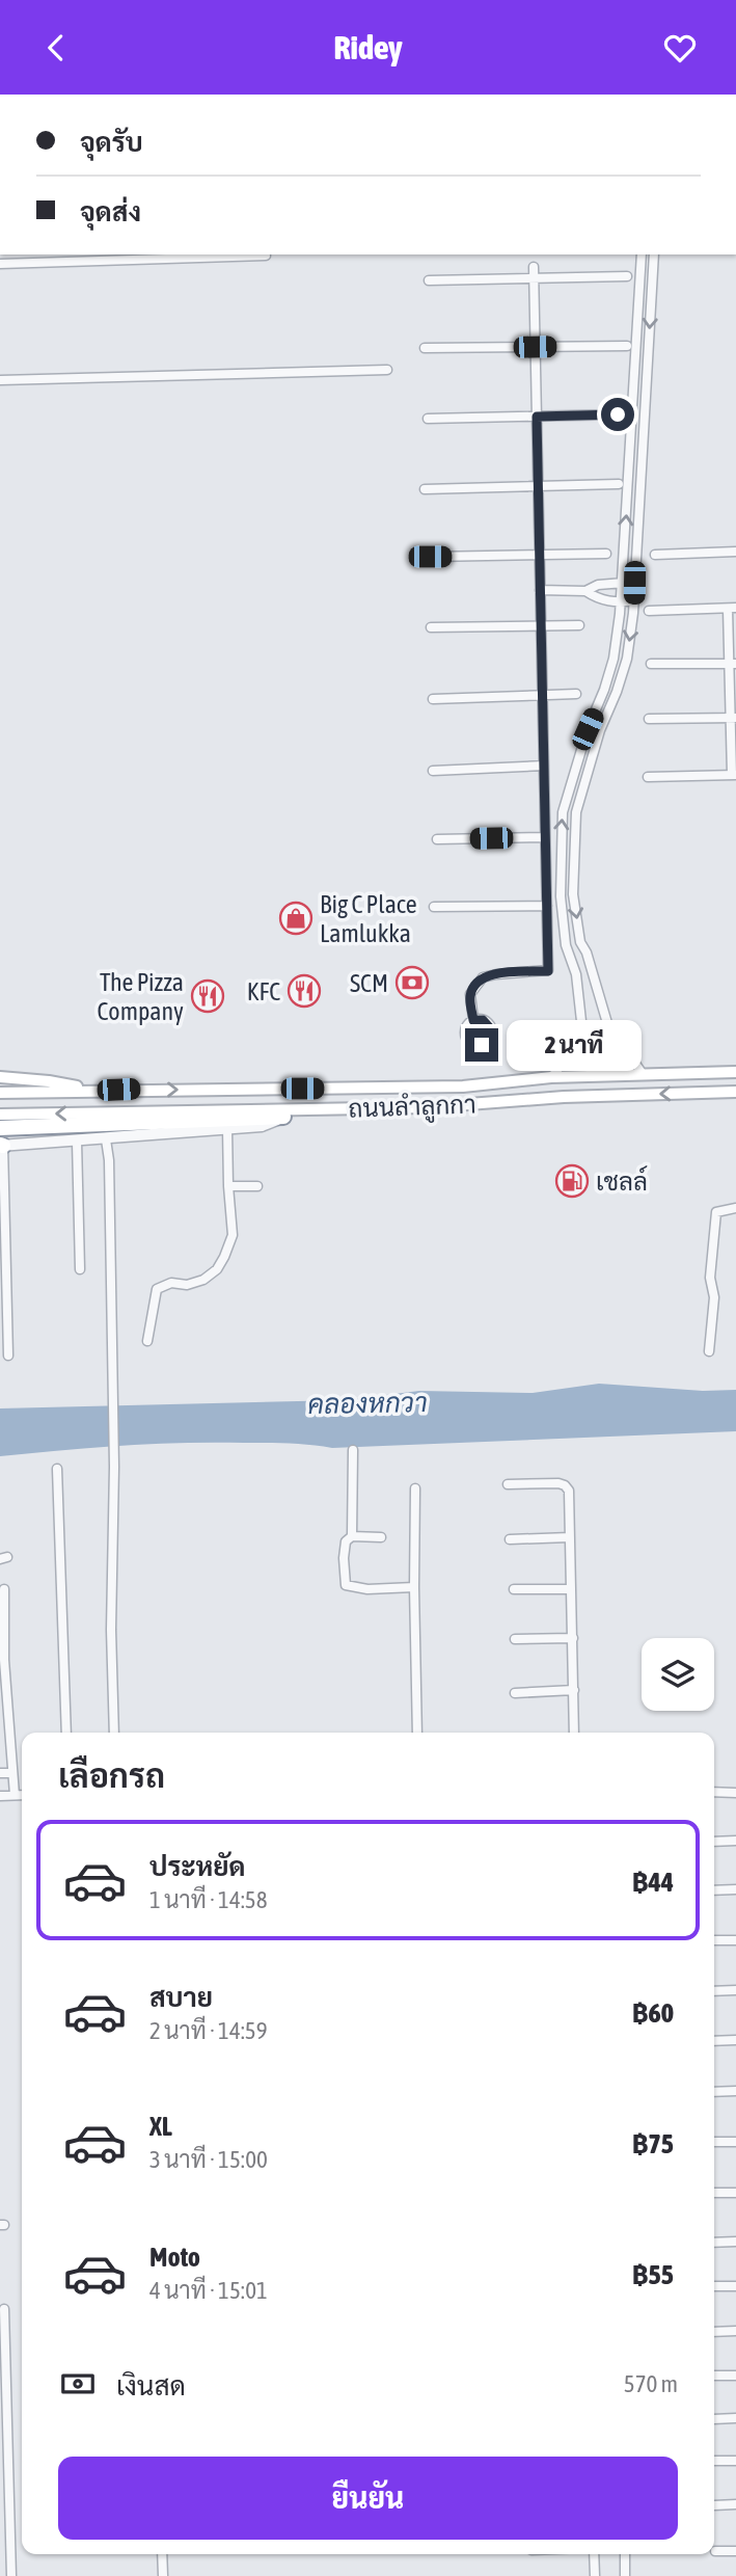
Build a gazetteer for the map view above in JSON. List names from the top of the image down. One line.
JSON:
{"streets":{"main road":["ถนนลำลูกกา"]},"water":["คลองหกวา"],"places":{"shop":["Big C Place Lamlukka"],"bank":["SCM"],"restaurant":["KFC","The Pizza Company"],"fuel station":["เชลล์"]},"page":{"header":"Ridey","banner":["จุดรับ","จุดส่ง"],"bubble":"2 นาที","heading":"เลือกรถ","list":[{"name":"ประหยัด","note":"1 นาที · 14:58","value":"฿44"},{"name":"สบาย","note":"2 นาที · 14:59","value":"฿60"},{"name":"XL","note":"3 นาที · 15:00","value":"฿75"},{"name":"Moto","note":"4 นาที · 15:01","value":"฿55"}],"pay":["เงินสด","570 m"],"buttons":"ยืนยัน"}}
